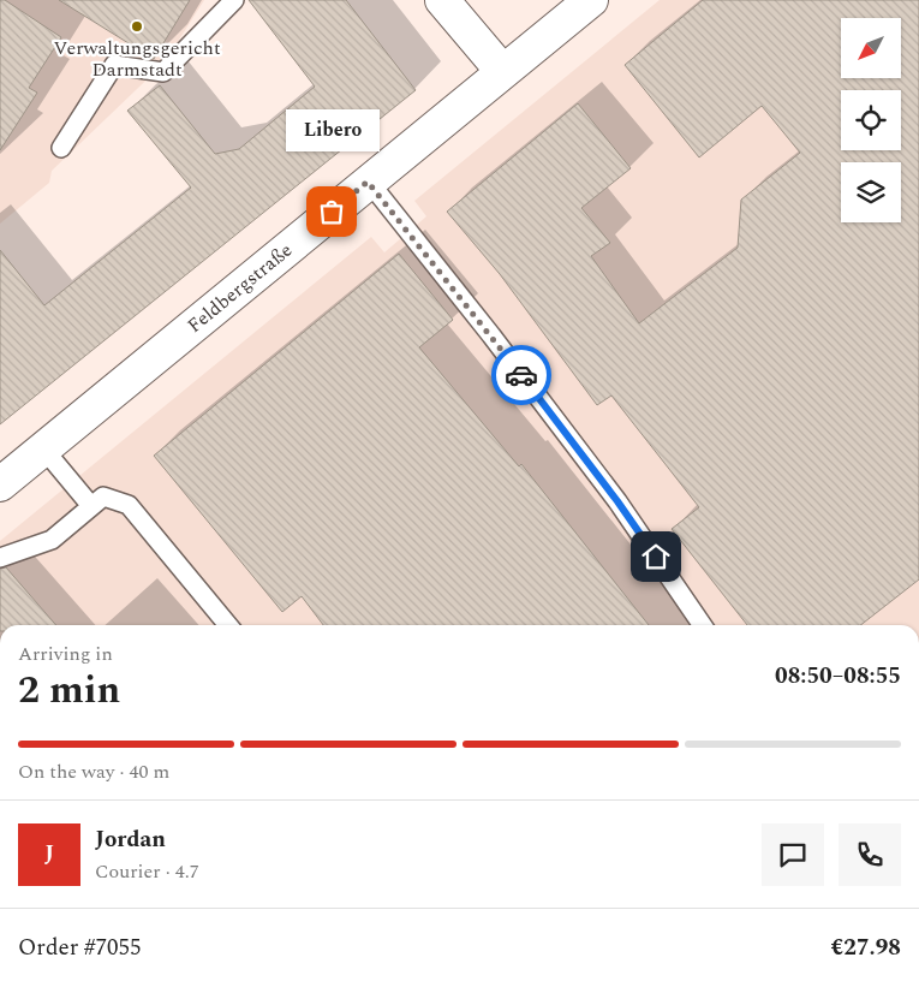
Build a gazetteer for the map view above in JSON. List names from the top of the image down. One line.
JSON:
{"streets":{"street":["Feldbergstraße"]},"places":["Verwaltungsgericht Darmstadt","Libero"],"north":"bottom left","page":{"bubble":"Libero","heading":["2 min","Arriving in","08:50–08:55"],"panel":["Jordan","Courier · 4.7","Order #7055","€27.98"],"bar":"On the way · 40 m","round":"J"}}
